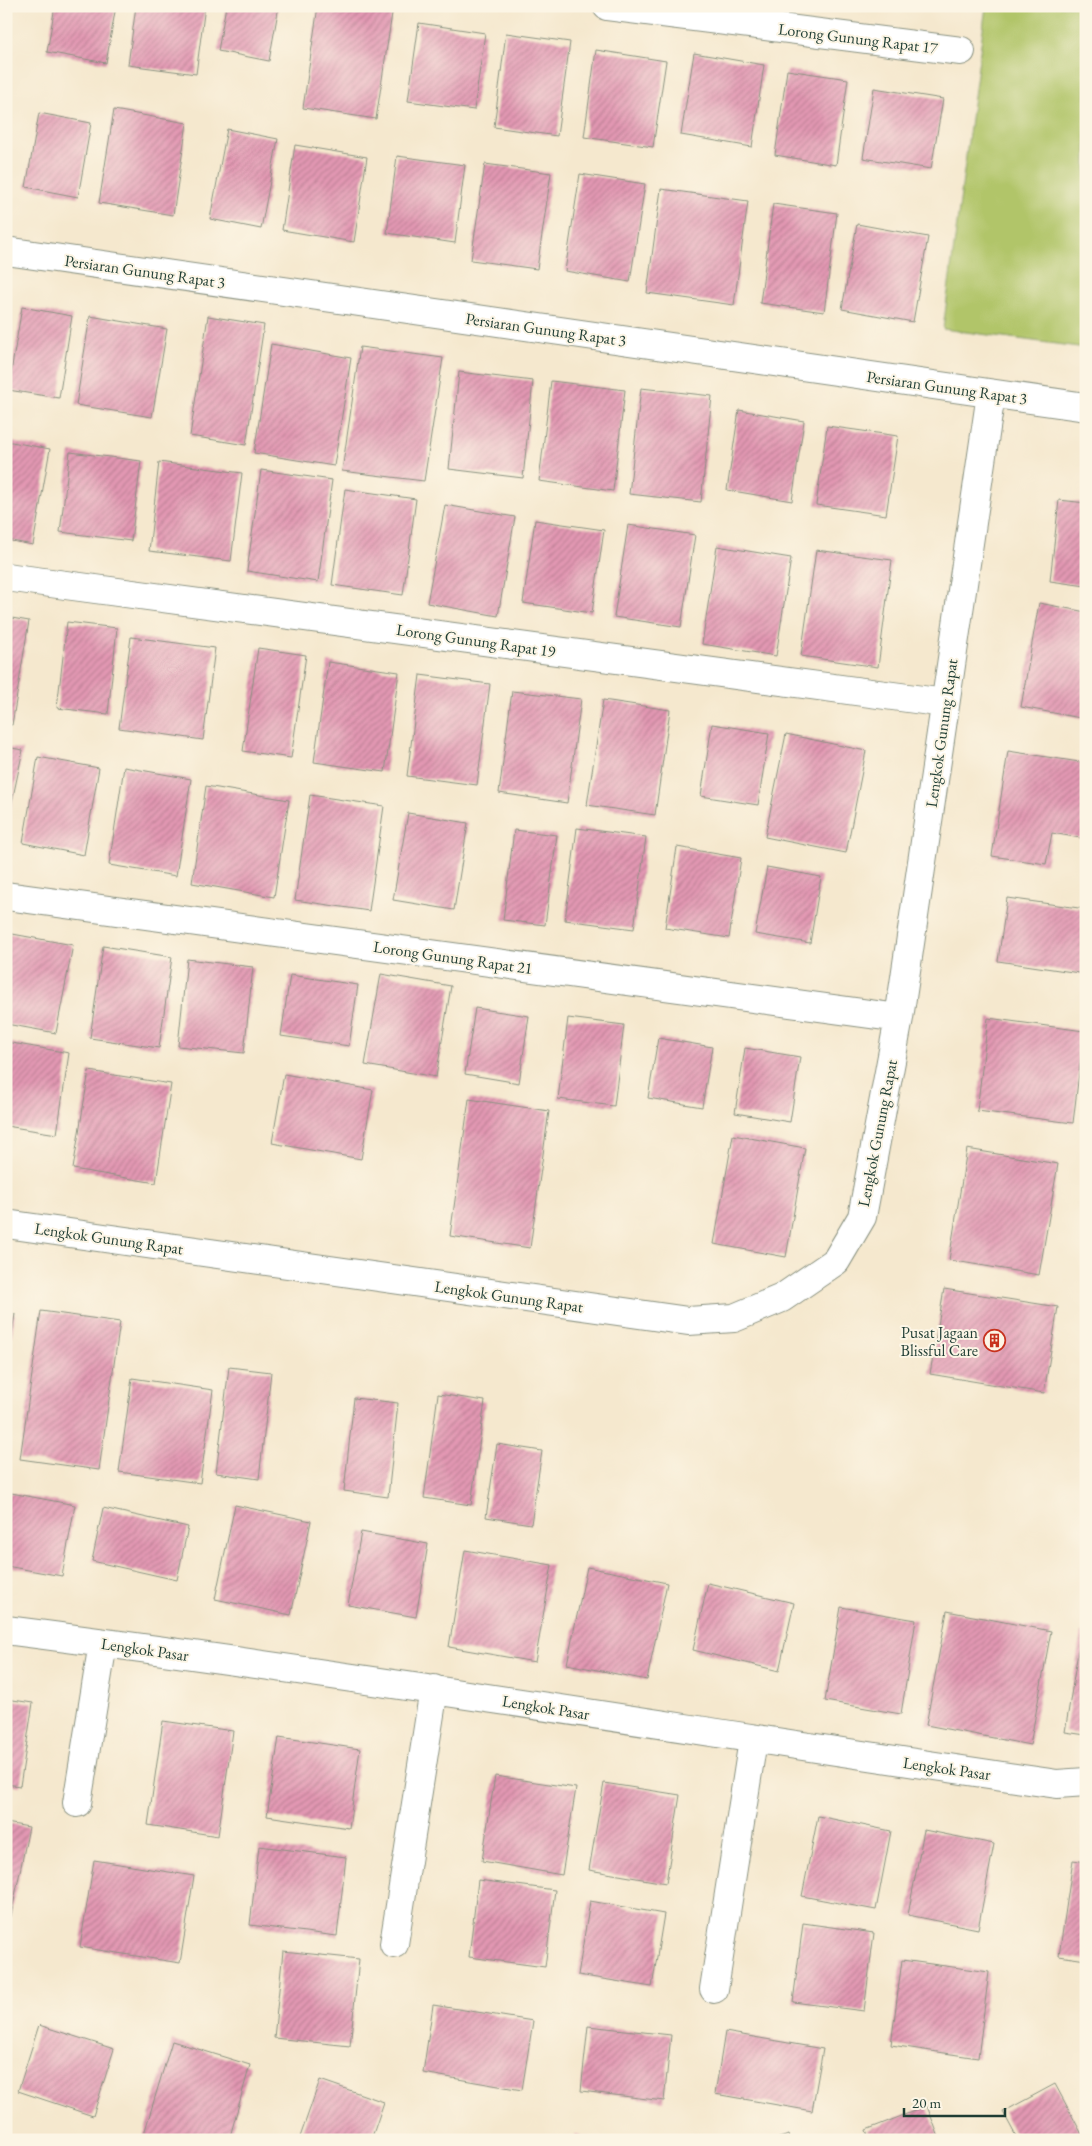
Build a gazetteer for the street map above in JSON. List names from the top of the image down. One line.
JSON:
{"streets":{"street":["Lorong Gunung Rapat 17","Persiaran Gunung Rapat 3","Lorong Gunung Rapat 19","Lengkok Gunung Rapat","Lorong Gunung Rapat 21","Lengkok Pasar"]},"crossings":[["Persiaran Gunung Rapat 3","Lengkok Gunung Rapat"],["Lorong Gunung Rapat 19","Lengkok Gunung Rapat"],["Lengkok Gunung Rapat","Lorong Gunung Rapat 21"]],"places":{"building":["Pusat Jagaan Blissful Care"]},"scale_bar":"20 m"}
